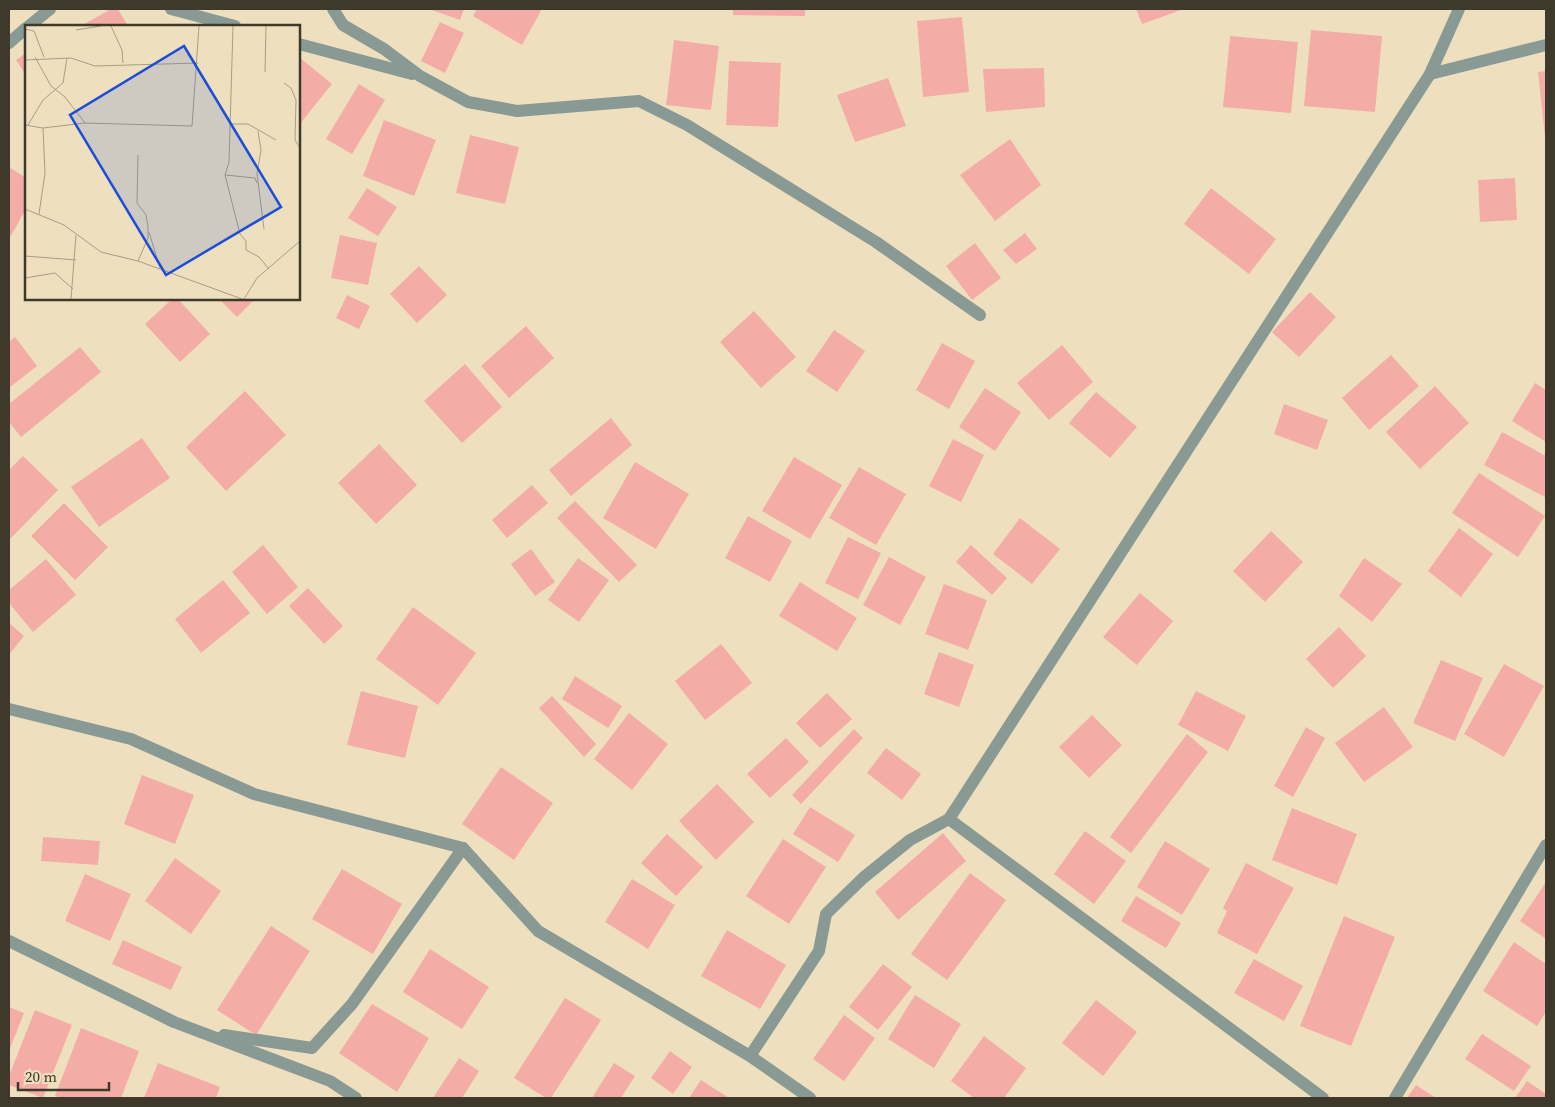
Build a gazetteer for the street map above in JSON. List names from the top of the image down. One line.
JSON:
{"scale_bar":"20 m"}
